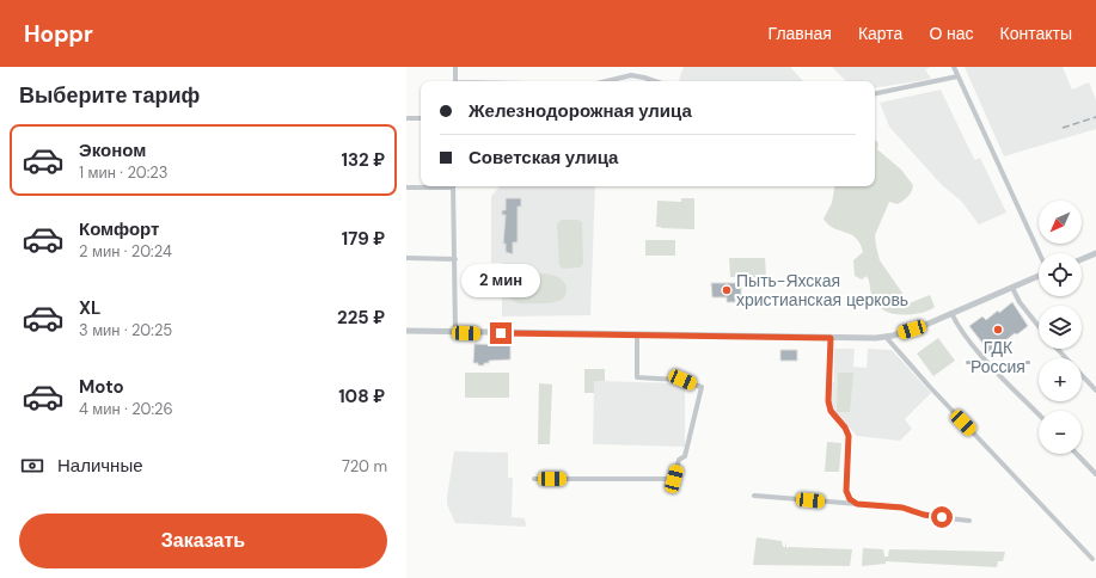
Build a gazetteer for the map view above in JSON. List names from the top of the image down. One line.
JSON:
{"places":["Пыть-Яхская христианская церковь","ГДК \"Россия\""],"north":"bottom left","page":{"header":"Hoppr","nav":["Главная","Карта","О нас","Контакты"],"heading":"Выберите тариф","banner":["Железнодорожная улица","Советская улица"],"list":[{"name":"Эконом","note":"1 мин · 20:23","value":"132 ₽"},{"name":"Комфорт","note":"2 мин · 20:24","value":"179 ₽"},{"name":"XL","note":"3 мин · 20:25","value":"225 ₽"},{"name":"Moto","note":"4 мин · 20:26","value":"108 ₽"}],"map_buttons":["+","−"],"bubble":"2 мин","pay":["Наличные","720 m"],"buttons":"Заказать"}}
